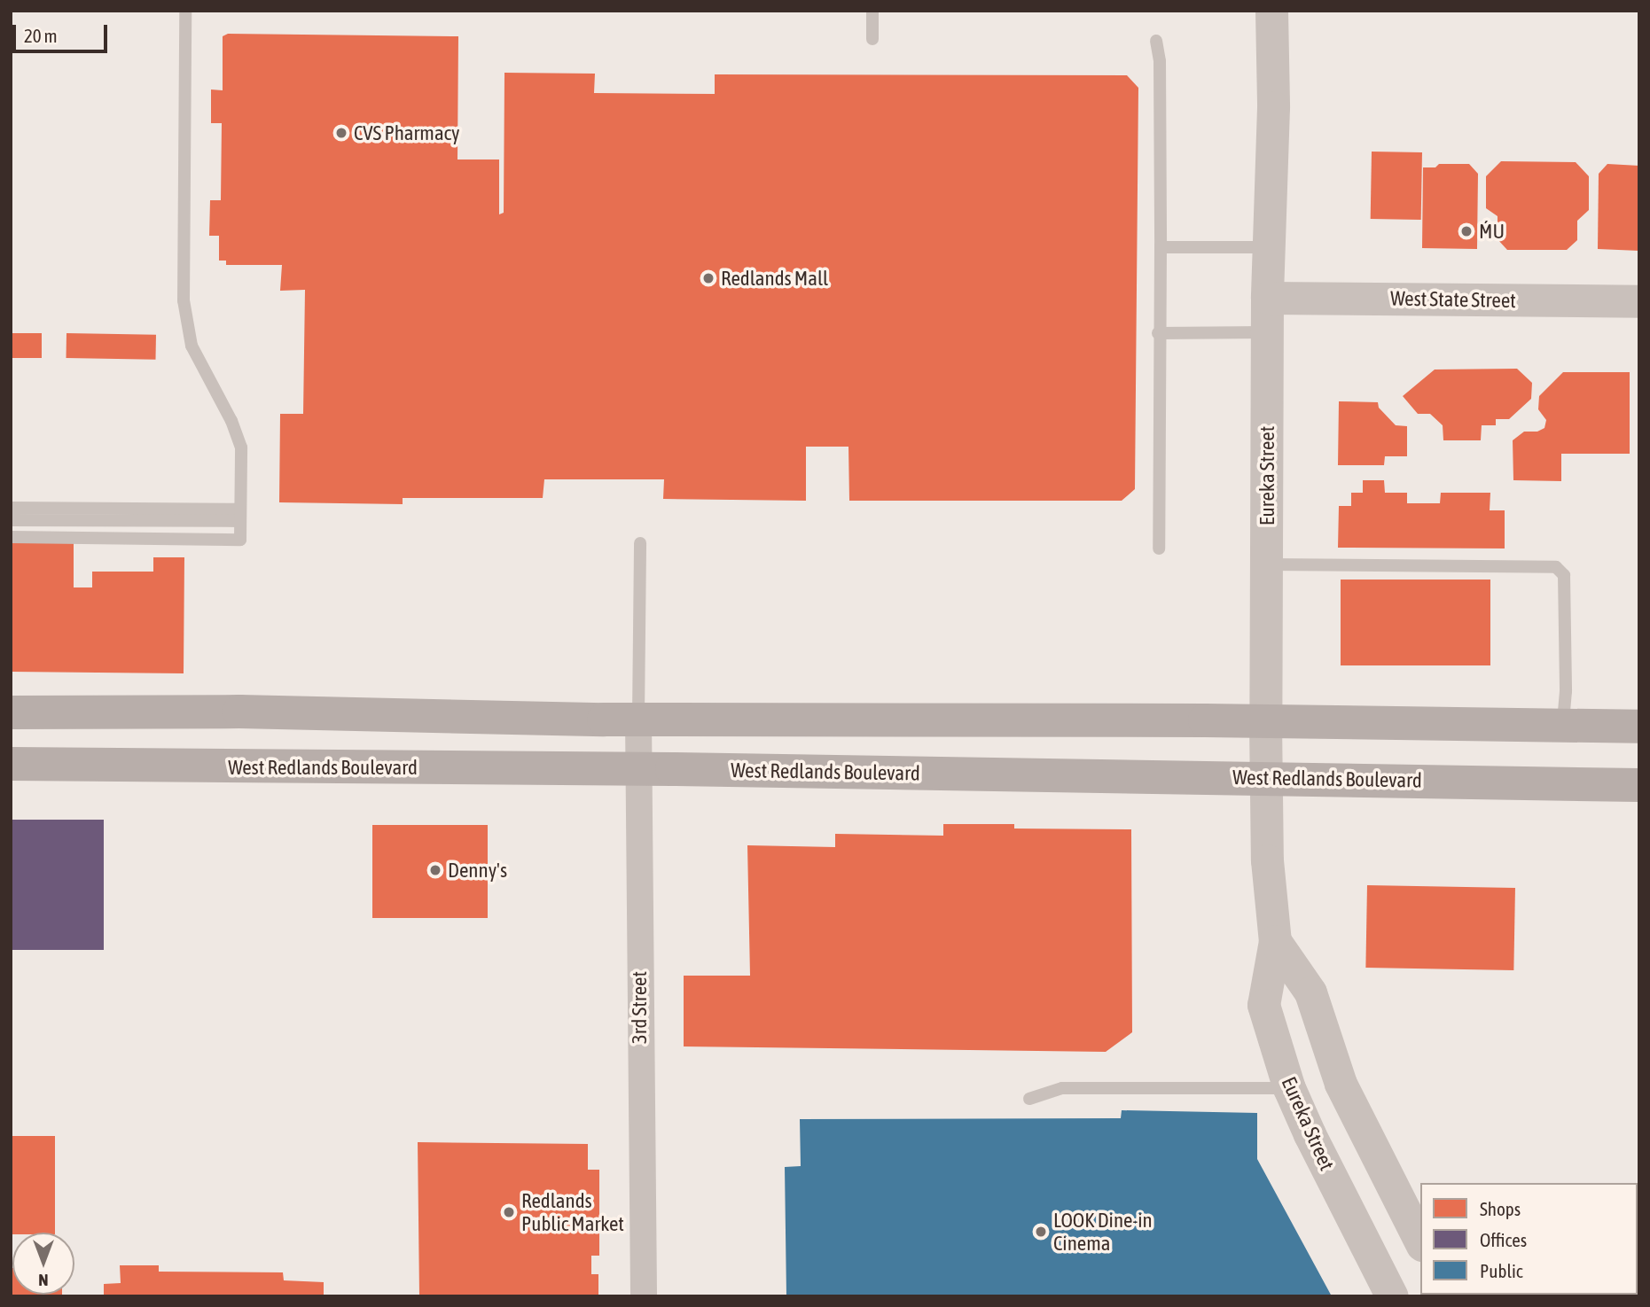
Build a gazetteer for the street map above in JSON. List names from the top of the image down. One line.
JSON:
{"streets":{"main road":["West Redlands Boulevard"],"street":["West State Street","Eureka Street","3rd Street"]},"crossings":[["West State Street","Eureka Street"],["Eureka Street","West Redlands Boulevard"],["West Redlands Boulevard","3rd Street"]],"places":["CVS Pharmacy","ḾU","Redlands Mall","Denny's","Redlands Public Market","LOOK Dine-in Cinema"],"legend":["Shops","Offices","Public"],"scale_bar":"20 m","north":"bottom"}
